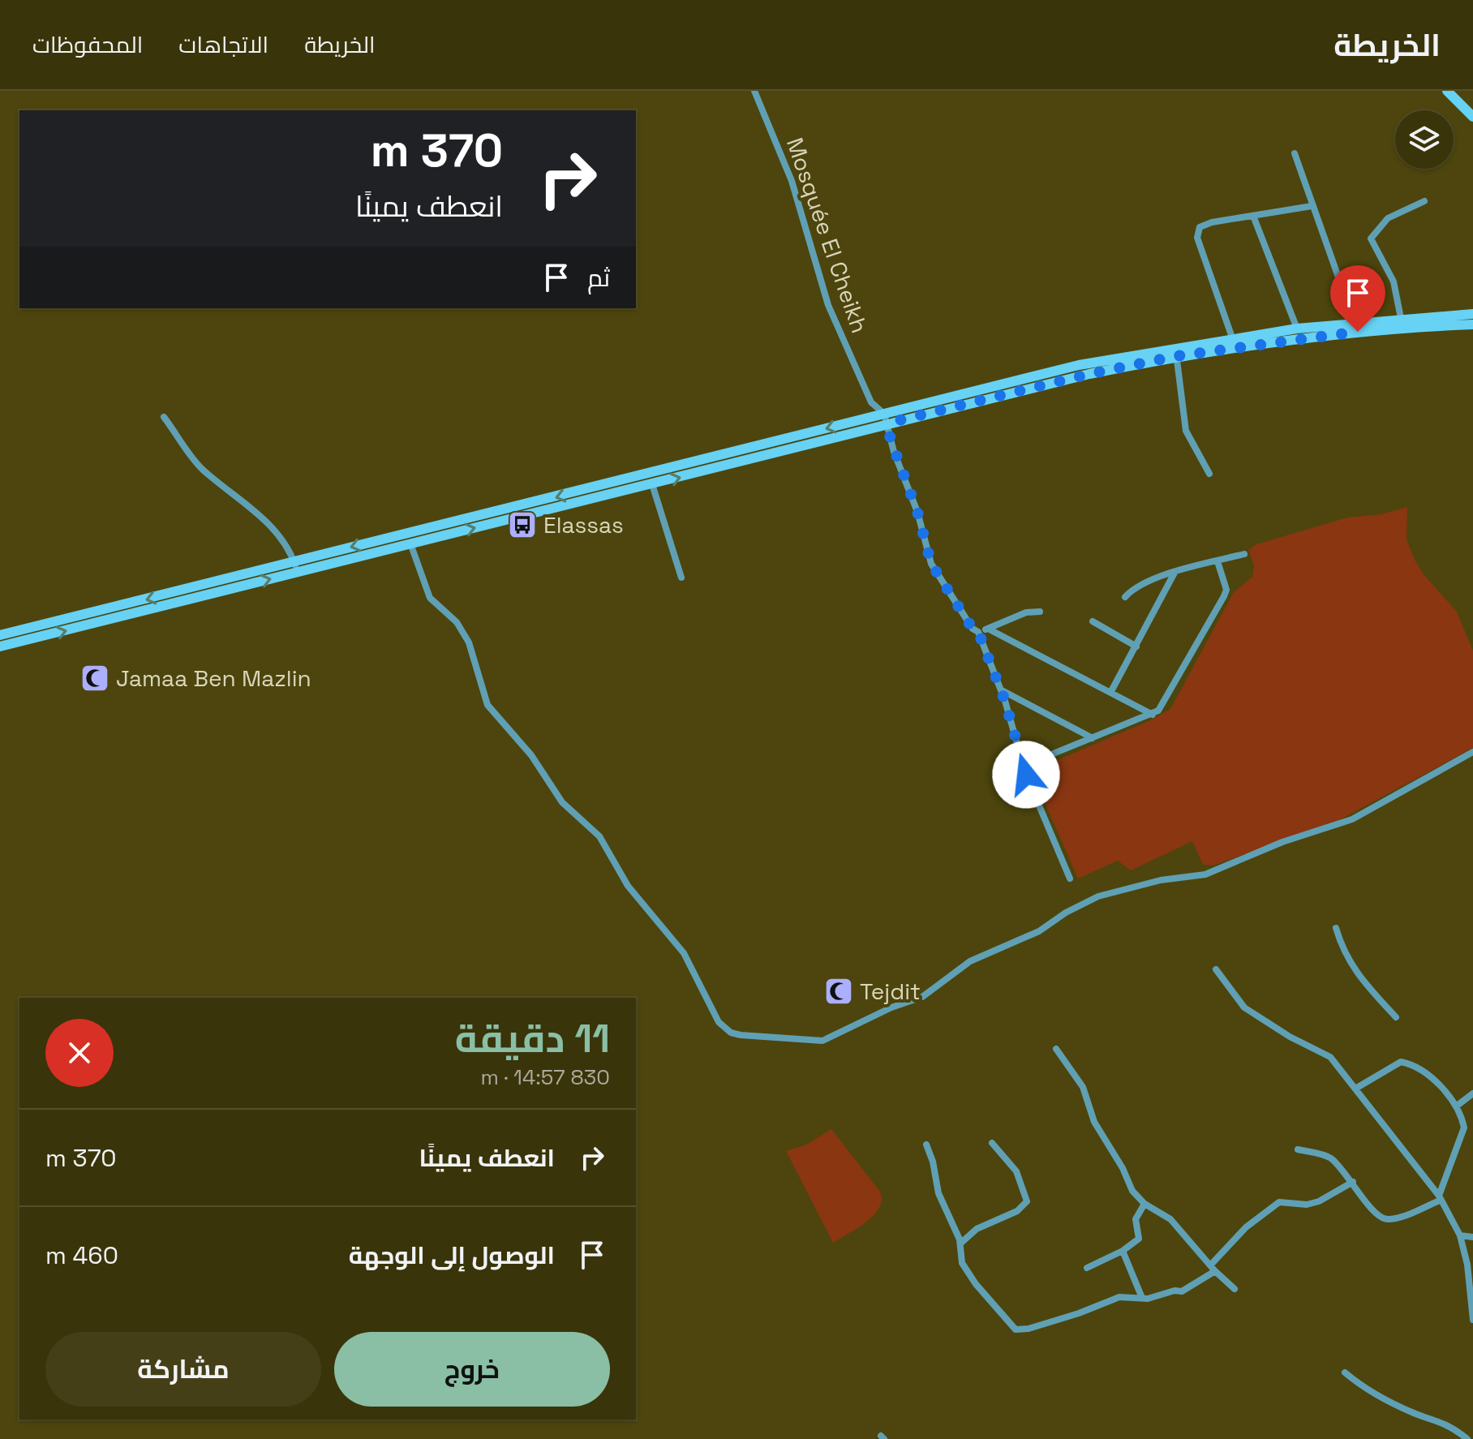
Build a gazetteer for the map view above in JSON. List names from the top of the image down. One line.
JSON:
{"streets":{"street":["Mosquée El Cheikh"]},"places":{"bus stop":["Elassas"],"mosque":["Jamaa Ben Mazlin","Tejdit"]},"page":{"header":"الخريطة","nav":["الخريطة","الاتجاهات","المحفوظات"],"turn":["370 m","انعطف يمينًا"],"then":"ثم","heading":["11 دقيقة","830 m · 14:57"],"list":[{"name":"انعطف يمينًا","value":"370 m"},{"name":"الوصول إلى الوجهة","value":"460 m"}],"buttons":["خروج","مشاركة"]}}
